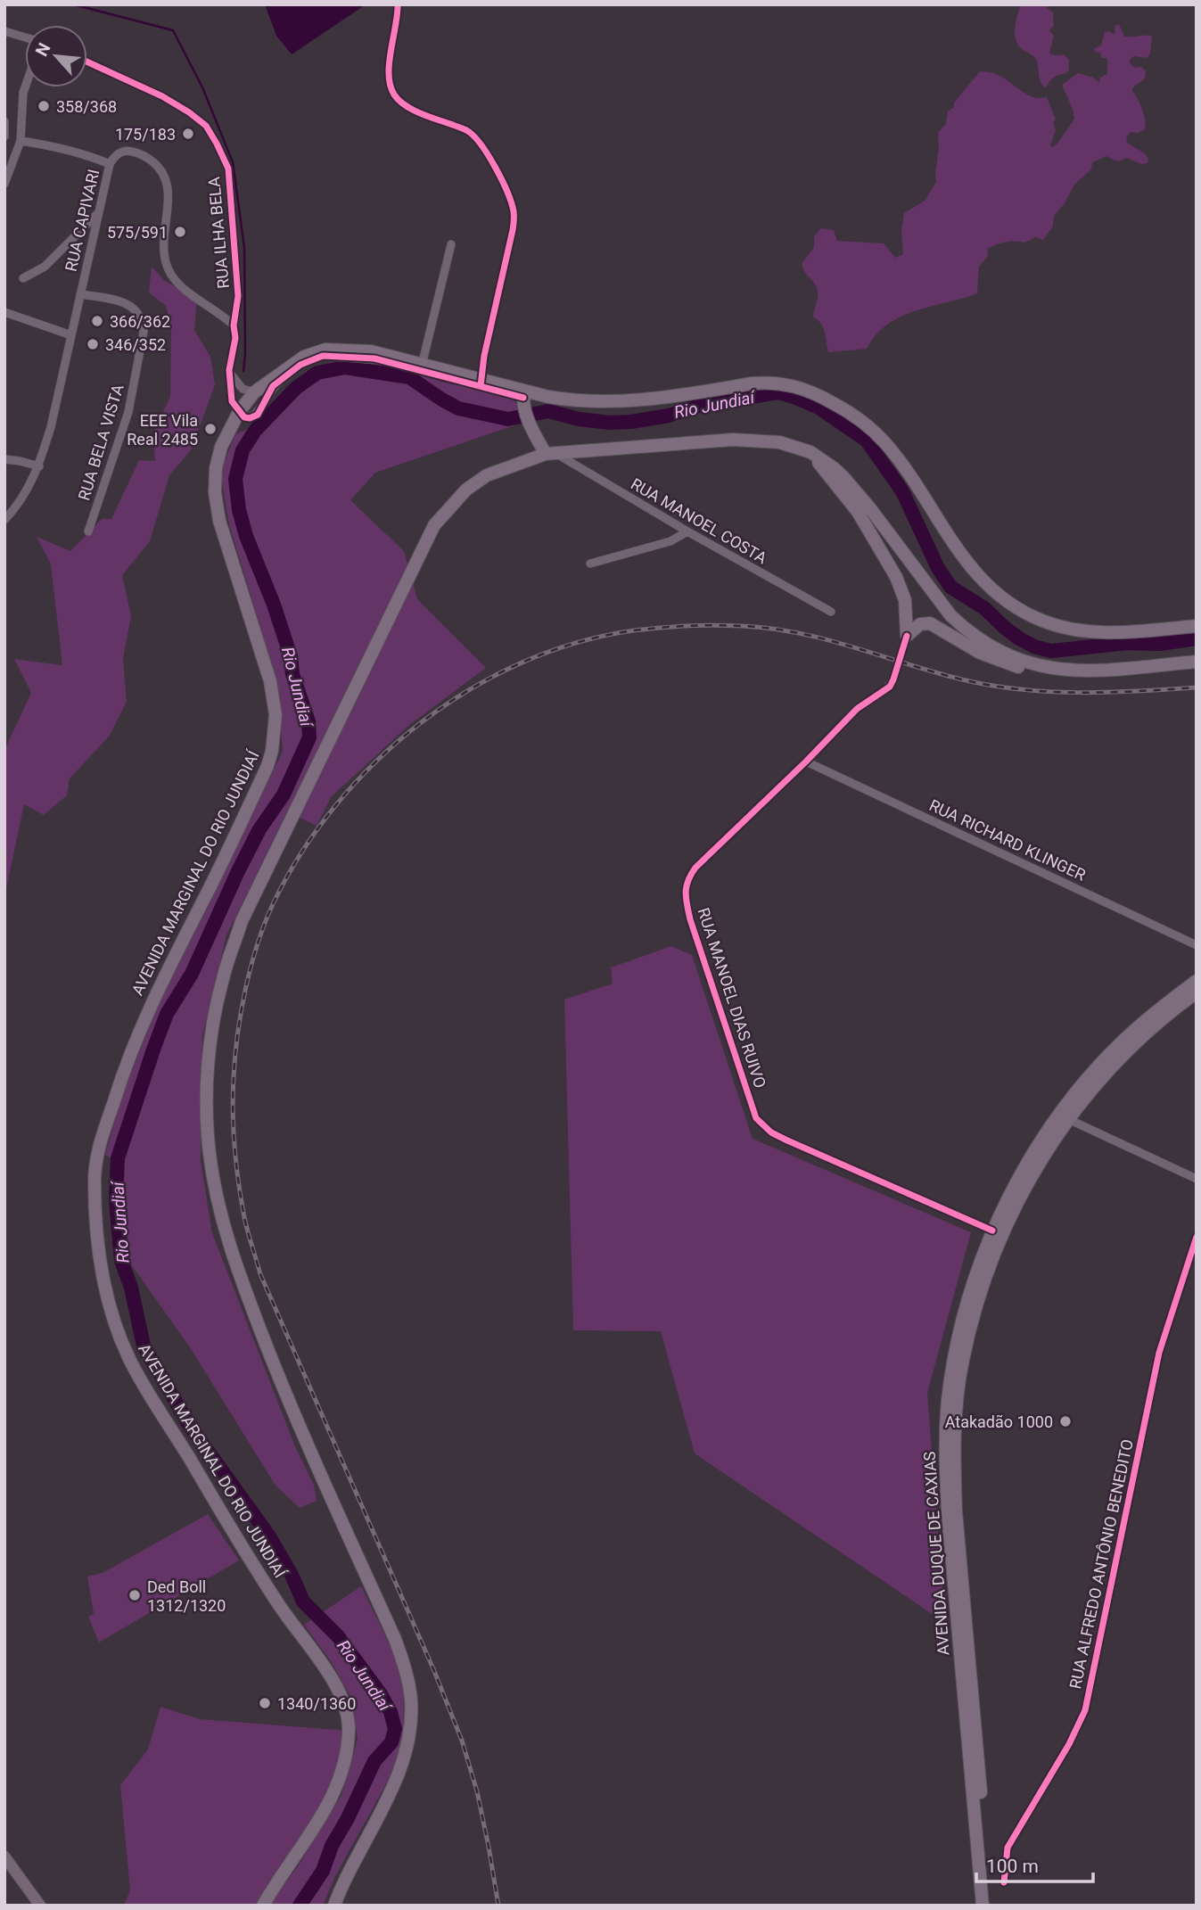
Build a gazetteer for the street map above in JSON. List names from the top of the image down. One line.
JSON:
{"streets":{"main road":["AVENIDA MARGINAL DO RIO JUNDIAÍ","AVENIDA DUQUE DE CAXIAS"],"street":["RUA CAPIVARI","RUA ILHA BELA","RUA BELA VISTA","RUA MANOEL COSTA","RUA RICHARD KLINGER","RUA MANOEL DIAS RUIVO","RUA ALFREDO ANTÔNIO BENEDITO"]},"crossings":[["RUA CAPIVARI","RUA ILHA BELA"],["RUA CAPIVARI","RUA BELA VISTA"],["RUA ILHA BELA","AVENIDA MARGINAL DO RIO JUNDIAÍ"],["RUA RICHARD KLINGER","RUA MANOEL DIAS RUIVO"],["RUA MANOEL DIAS RUIVO","AVENIDA DUQUE DE CAXIAS"]],"water":["Rio Jundiaí"],"places":["358/368","175/183","575/591","366/362","346/352","EEE Vila Real 2485","Atakadão 1000","Ded Boll 1312/1320","1340/1360"],"scale_bar":"100 m","north":"top left"}
